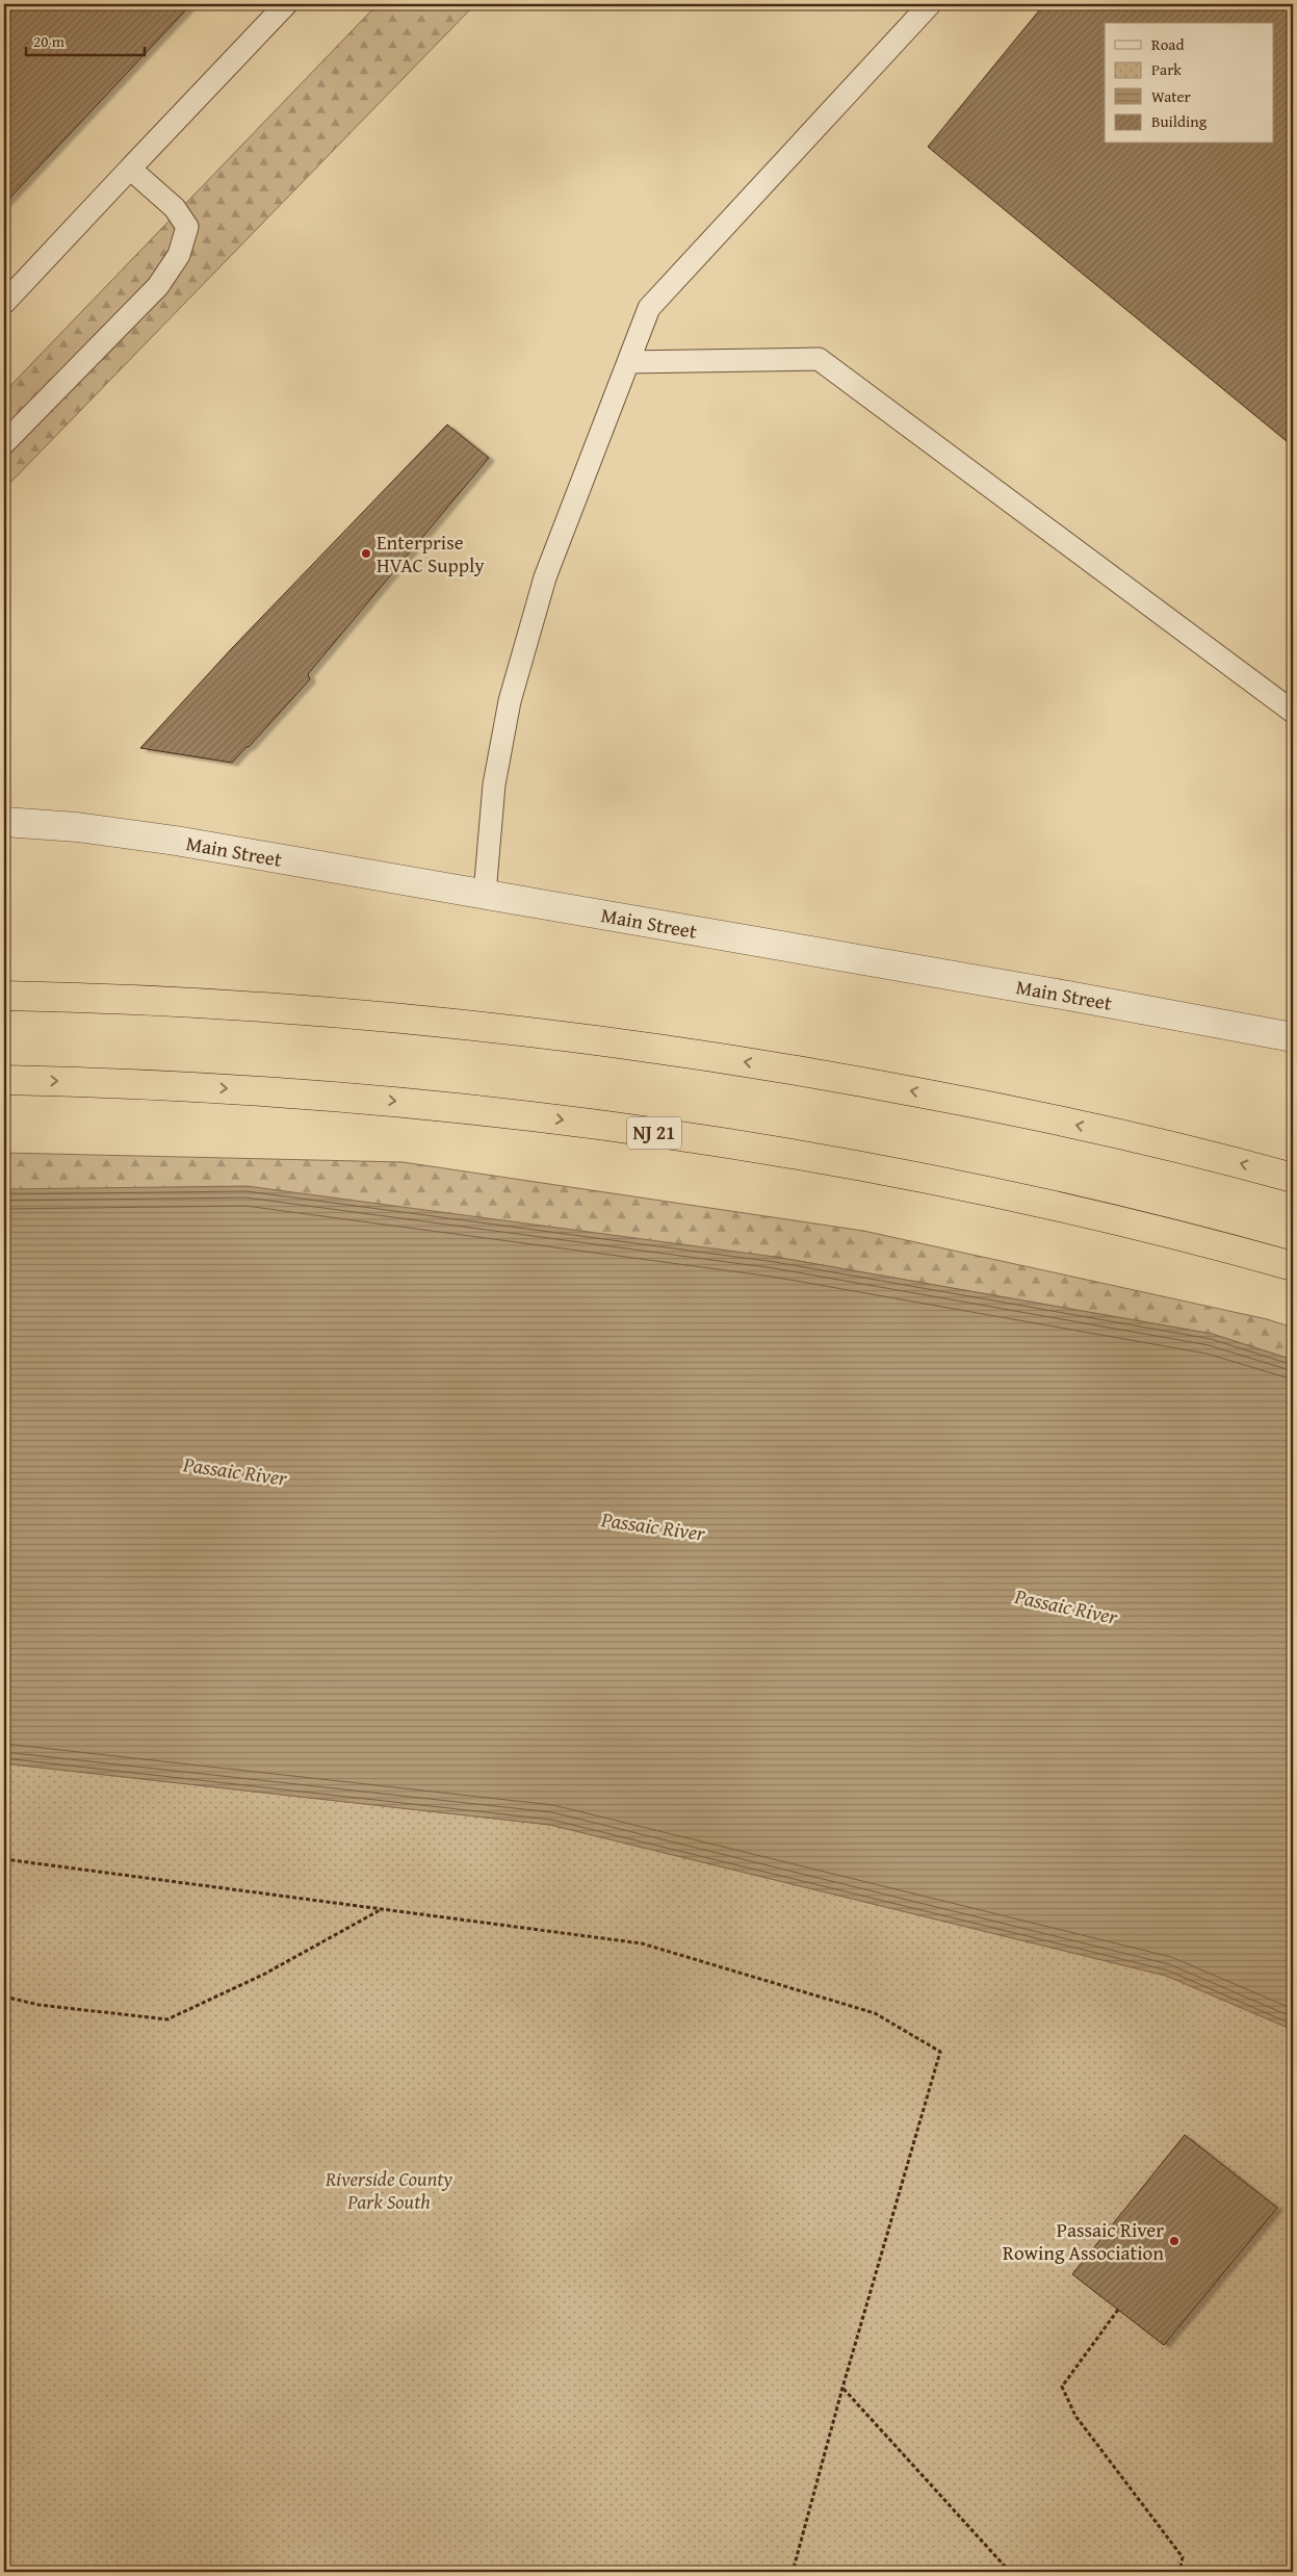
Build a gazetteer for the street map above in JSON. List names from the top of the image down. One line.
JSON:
{"streets":{"highway":["NJ 21"],"street":["Main Street"]},"water":["Passaic River"],"parks":["Riverside County Park South"],"places":["Enterprise HVAC Supply","Passaic River Rowing Association"],"legend":["Road","Park","Water","Building"],"scale_bar":"20 m"}
